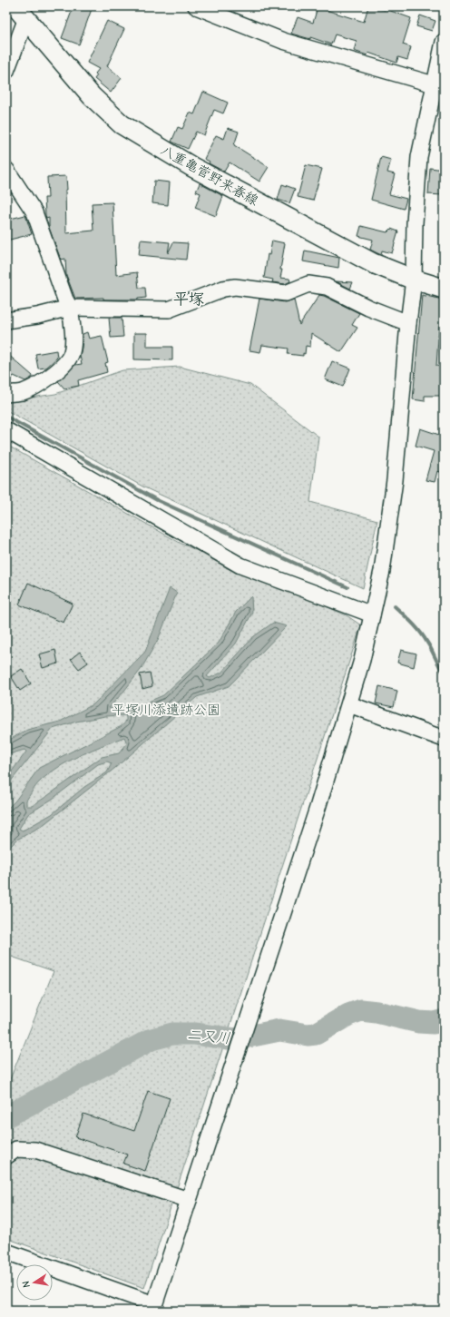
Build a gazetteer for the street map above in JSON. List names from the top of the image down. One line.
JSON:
{"streets":{"main road":["八重亀菅野来春線"]},"districts":["平塚"],"water":["二又川"],"parks":["平塚川添遺跡公園"],"north":"left"}
